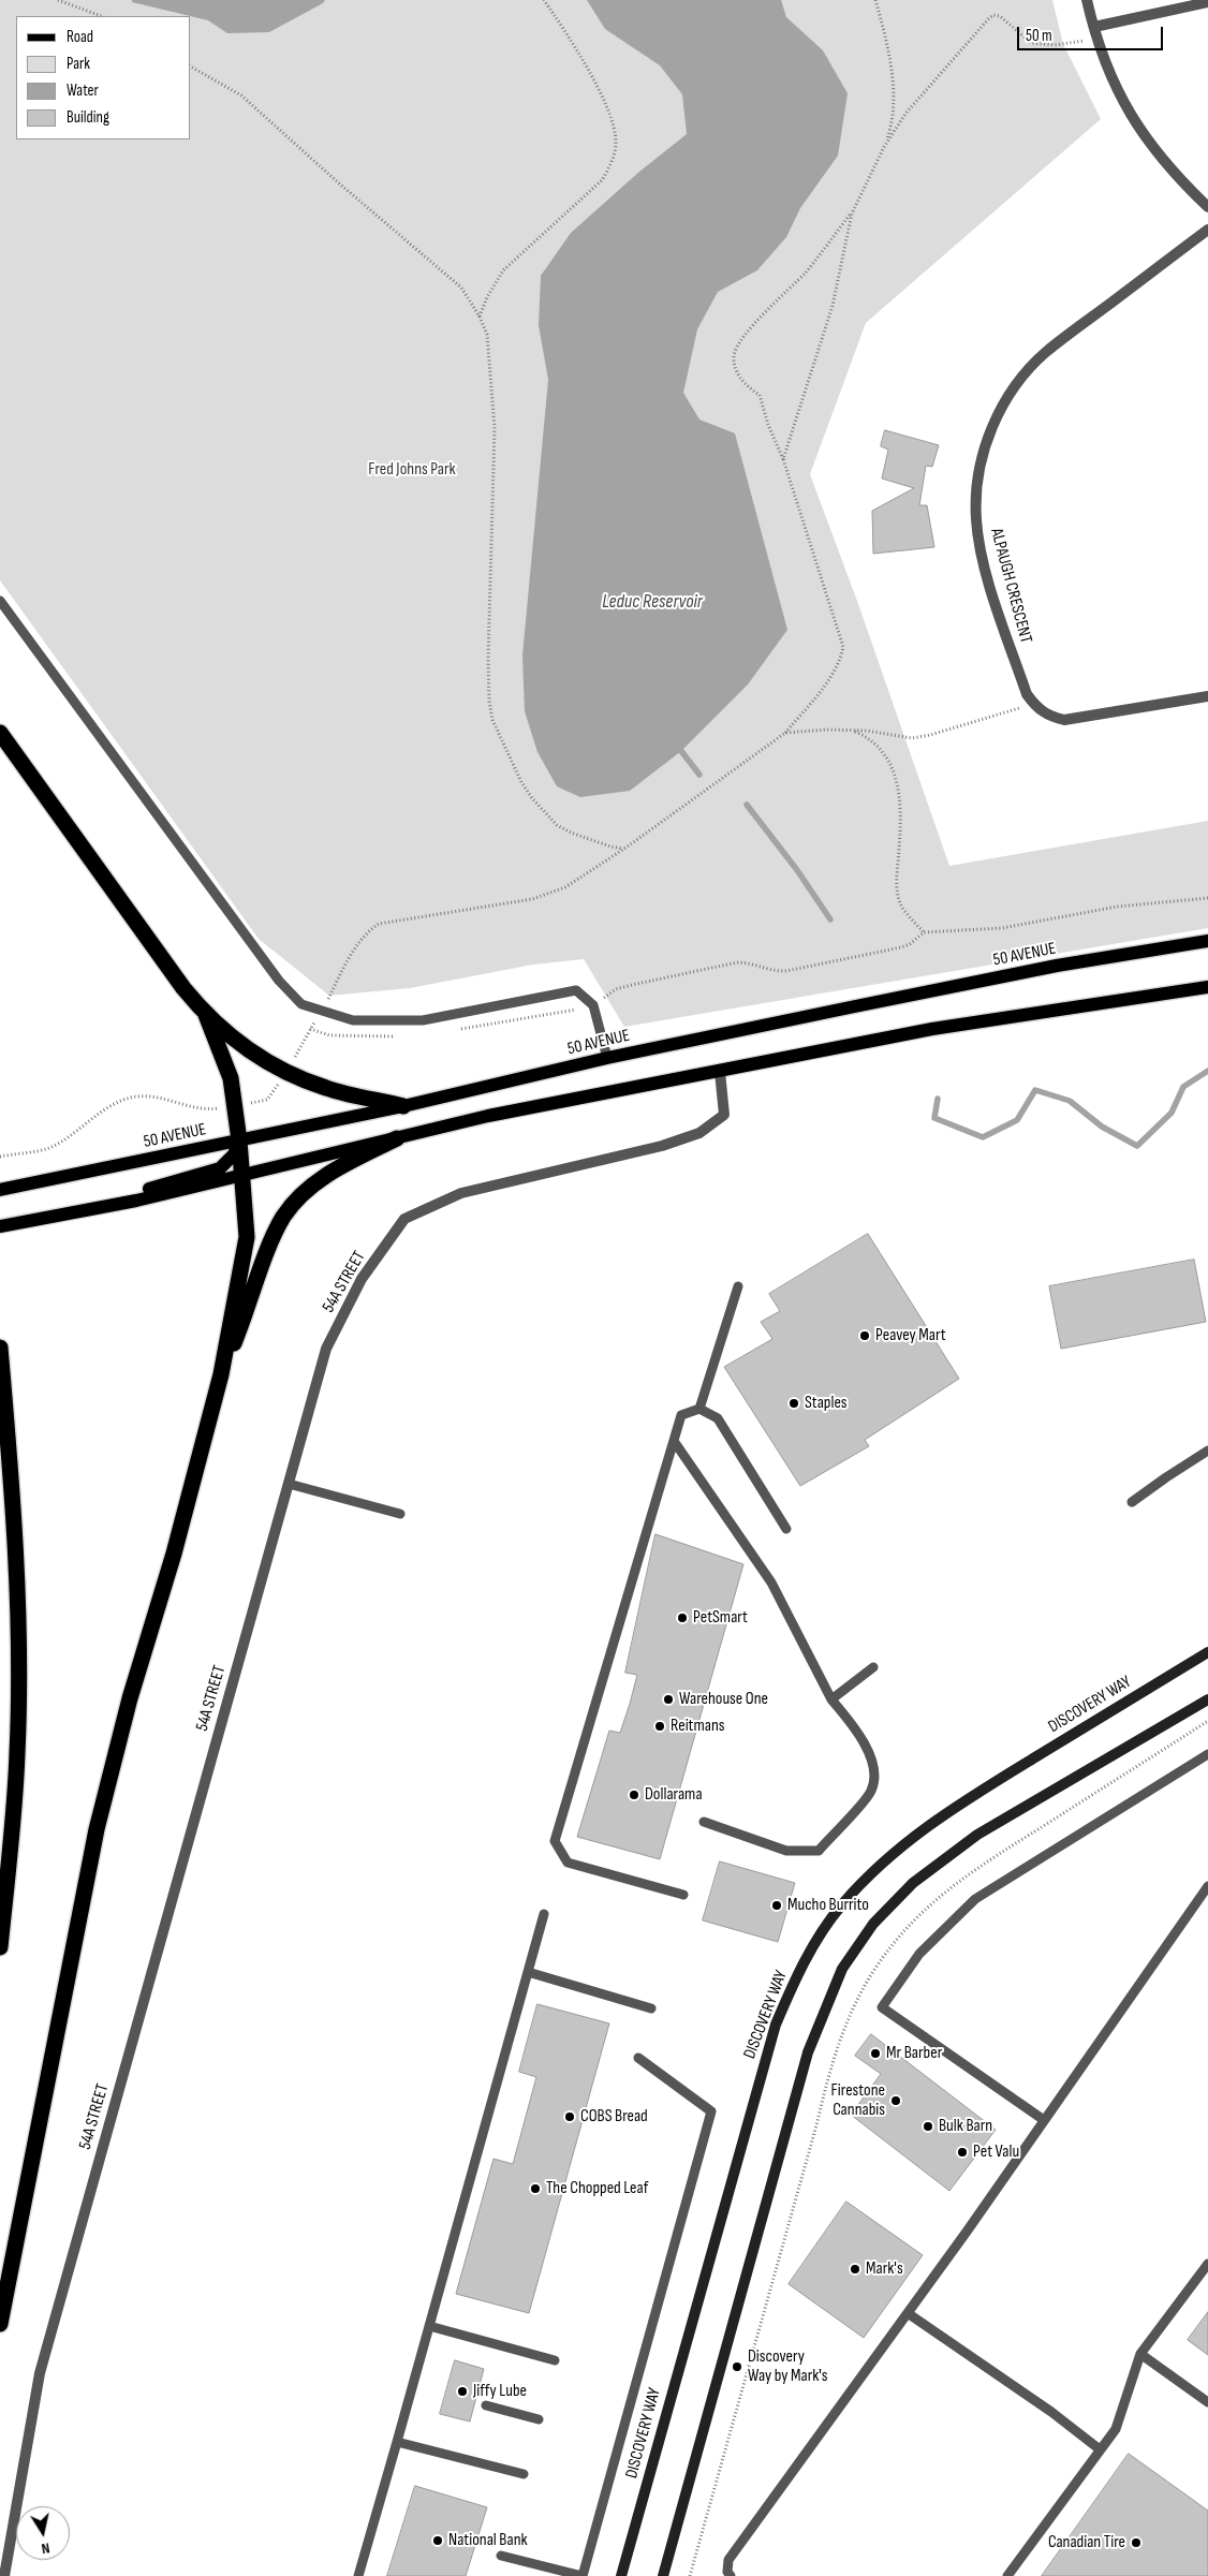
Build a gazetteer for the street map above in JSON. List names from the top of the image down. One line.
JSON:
{"streets":{"main road":["50 AVENUE"],"street":["ALPAUGH CRESCENT","54A STREET","DISCOVERY WAY"]},"water":["Leduc Reservoir"],"parks":["Fred Johns Park"],"places":["Peavey Mart","Staples","PetSmart","Warehouse One","Reitmans","Dollarama","Mucho Burrito","Mr Barber","Firestone Cannabis","COBS Bread","Bulk Barn","Pet Valu","The Chopped Leaf","Mark's","Discovery Way by Mark's","Jiffy Lube","National Bank","Canadian Tire"],"legend":["Road","Park","Water","Building"],"scale_bar":"50 m","north":"bottom"}
